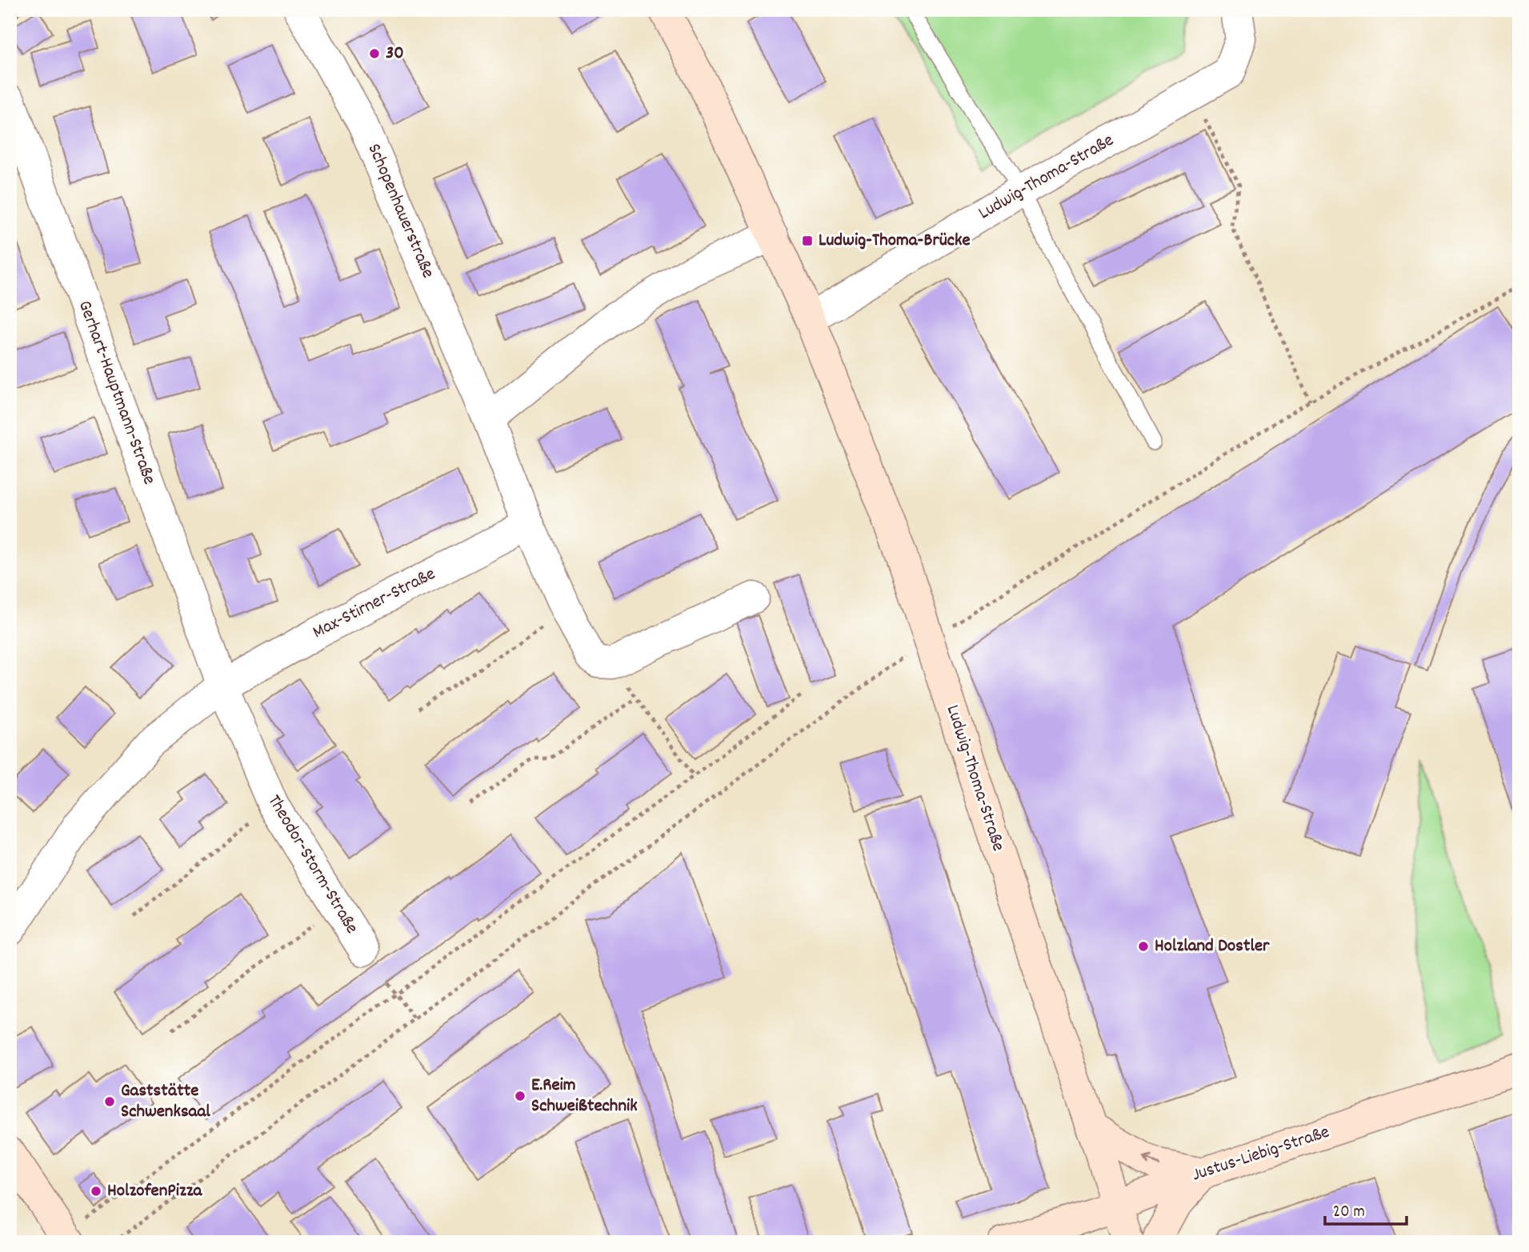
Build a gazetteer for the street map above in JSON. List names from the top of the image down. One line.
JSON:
{"streets":{"street":["Ludwig-Thoma-Straße","Schopenhauerstraße","Gerhart-Hauptmann-Straße","Max-Stirner-Straße","Theodor-Storm-Straße","Justus-Liebig-Straße"]},"crossings":[["Ludwig-Thoma-Straße","Justus-Liebig-Straße"],["Schopenhauerstraße","Max-Stirner-Straße"],["Gerhart-Hauptmann-Straße","Max-Stirner-Straße"],["Gerhart-Hauptmann-Straße","Theodor-Storm-Straße"],["Max-Stirner-Straße","Theodor-Storm-Straße"]],"places":{"other":["30","Holzland Dostler","E.Reim Schweißtechnik","Gaststätte Schwenksaal","HolzofenPizza"],"transit":["Ludwig-Thoma-Brücke"]},"scale_bar":"20 m"}
